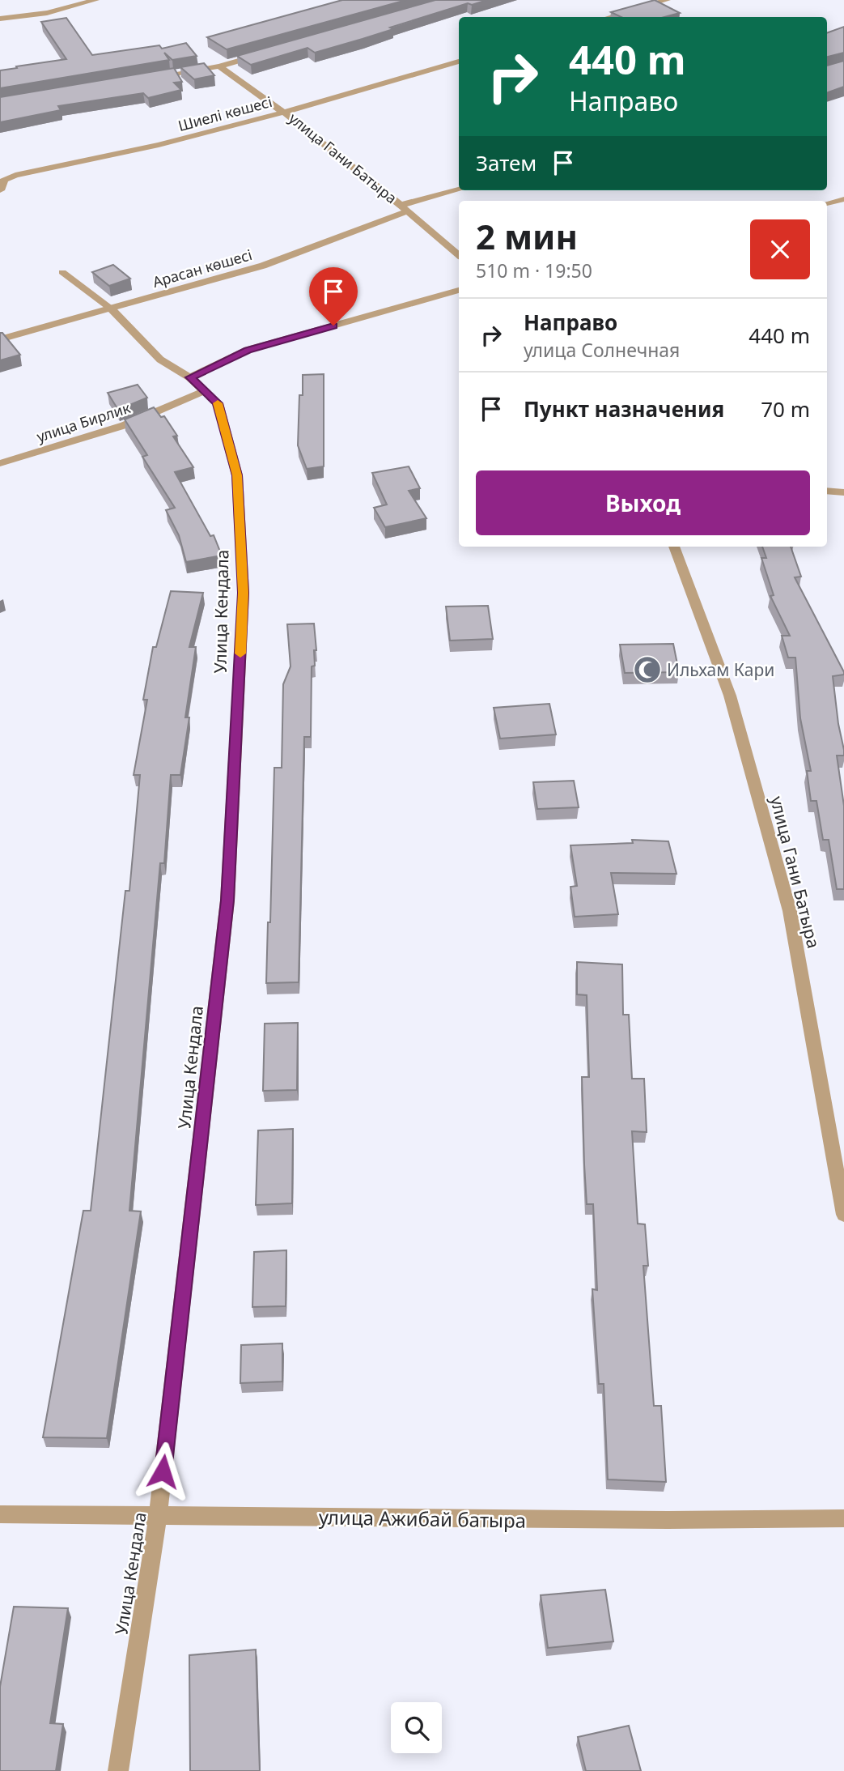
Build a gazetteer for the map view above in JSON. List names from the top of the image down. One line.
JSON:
{"streets":{"street":["Шиелі көшесі","улица Гани Батыра","Арасан көшесі","улица Бирлик","Улица Кендала","улица Ажибай батыра"]},"crossings":[["Шиелі көшесі","улица Гани Батыра"],["улица Гани Батыра","Арасан көшесі"],["Арасан көшесі","Улица Кендала"],["улица Бирлик","Улица Кендала"],["Улица Кендала","улица Ажибай батыра"]],"places":{"mosque":["Ильхам Кари"]},"page":{"turn":["440 m","Направо"],"then":"Затем","heading":["2 мин","510 m · 19:50"],"list":[{"name":"Направо","note":"улица Солнечная","value":"440 m"},{"name":"Пункт назначения","value":"70 m"}],"buttons":"Выход"}}
